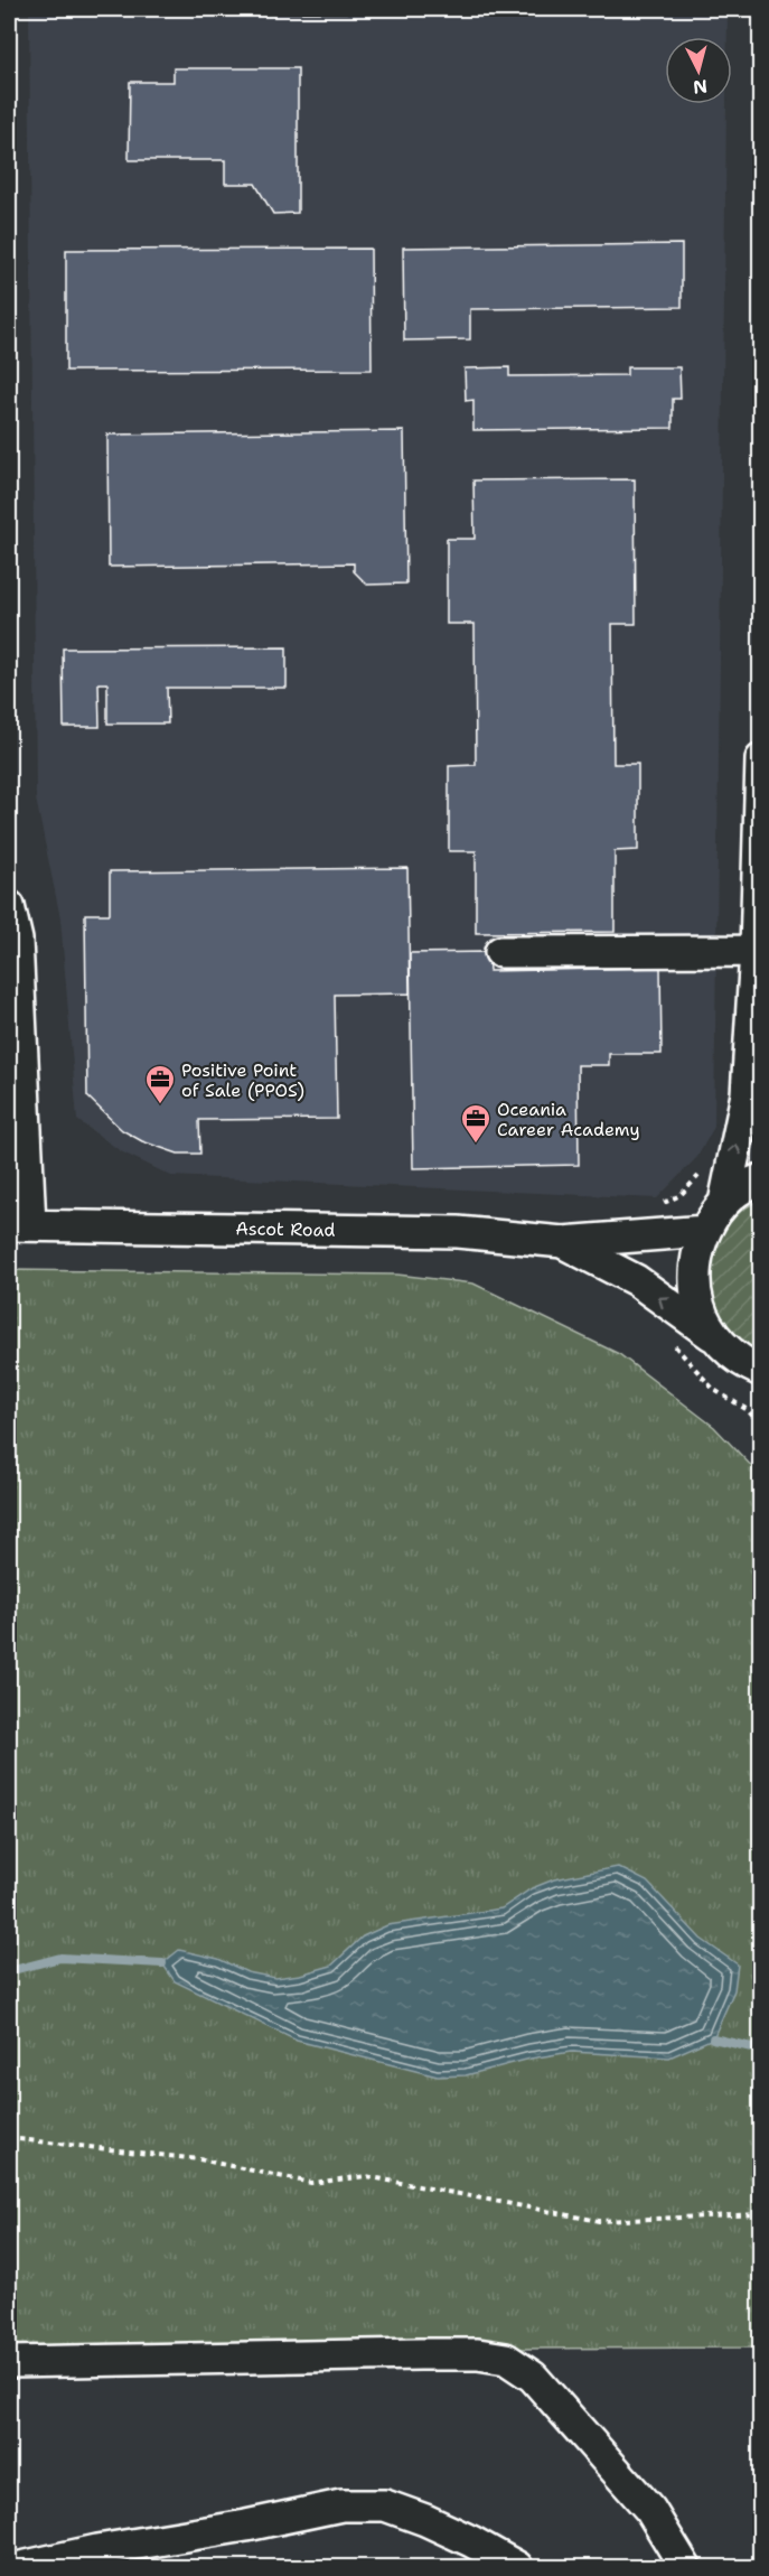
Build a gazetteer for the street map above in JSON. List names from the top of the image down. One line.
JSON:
{"streets":{"street":["Ascot Road"]},"places":{"office":["Positive Point of Sale (PPOS)","Oceania Career Academy"]},"north":"bottom"}
